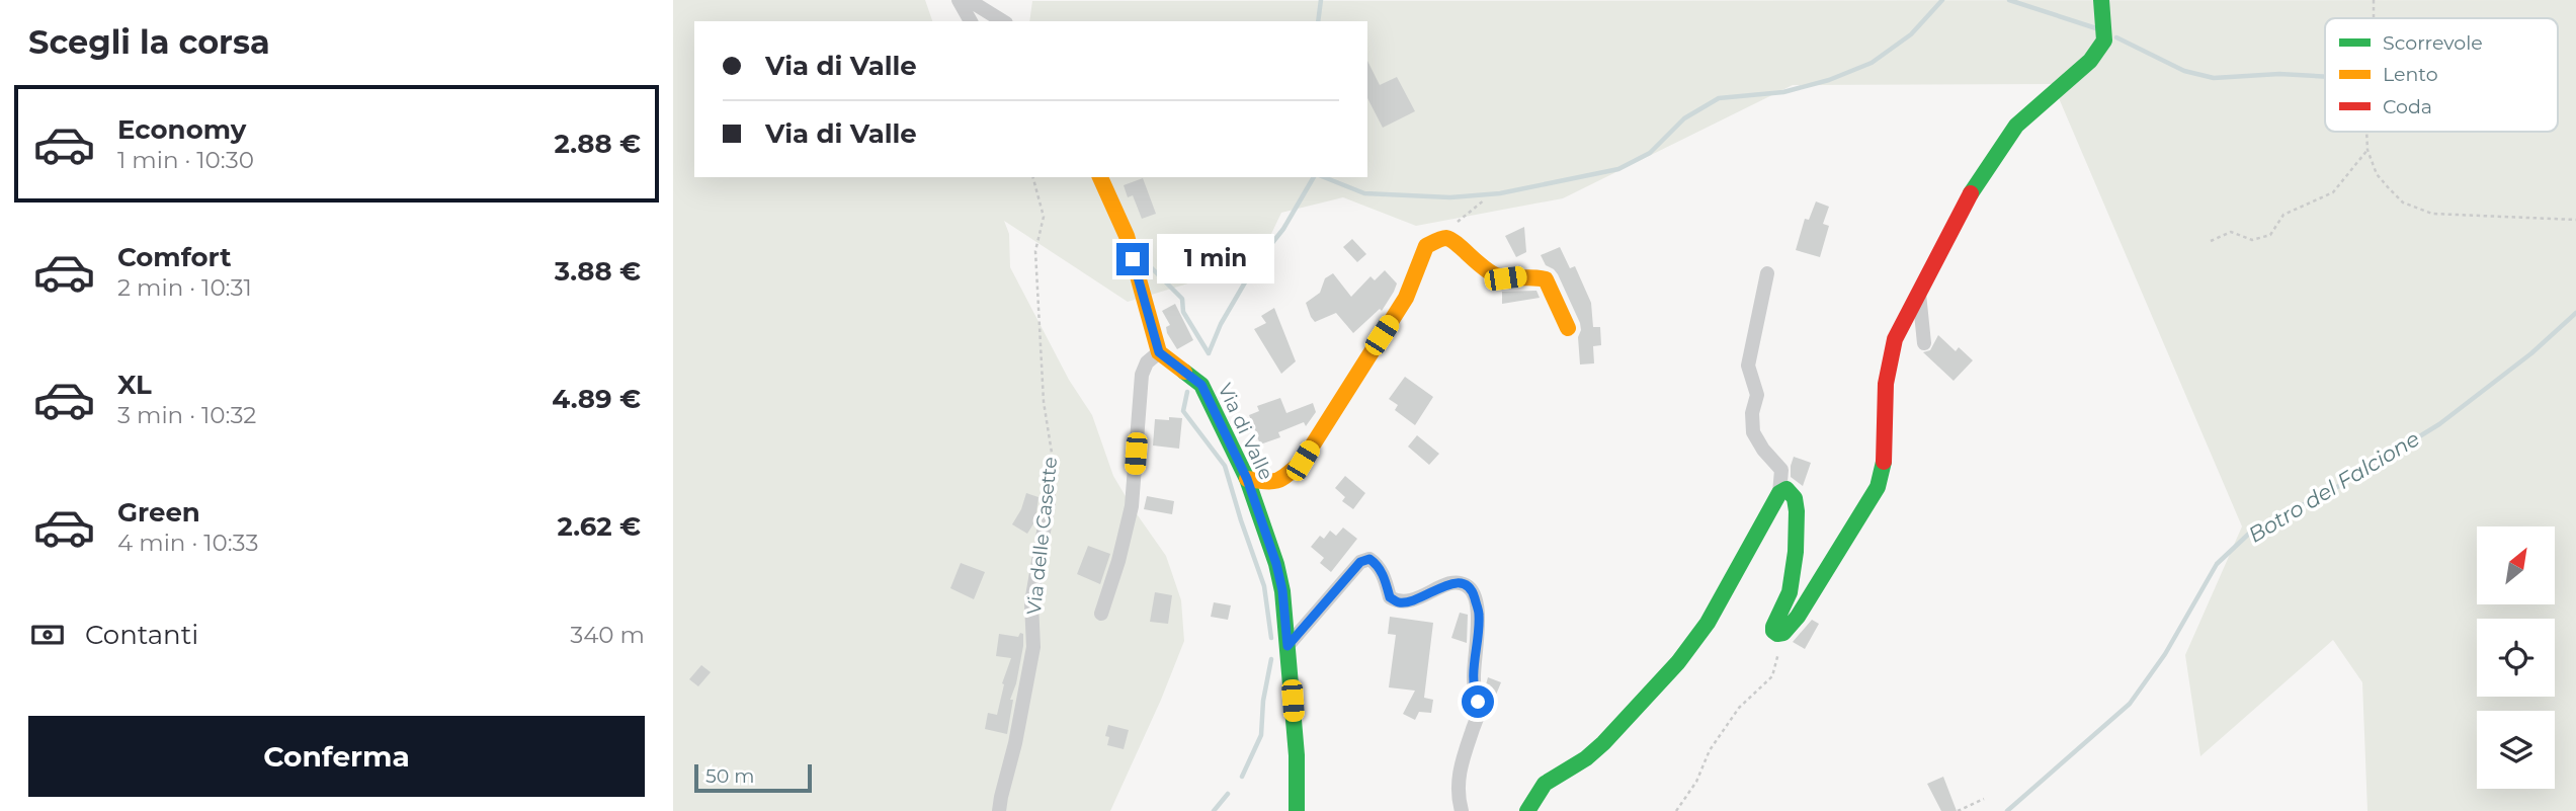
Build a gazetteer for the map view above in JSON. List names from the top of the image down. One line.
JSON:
{"streets":{"street":["Via di Valle","Via delle Casette"]},"water":["Botro del Falcione"],"legend":["Scorrevole","Lento","Coda"],"scale_bar":"50 m","north":"top right","page":{"heading":"Scegli la corsa","banner":["Via di Valle","Via di Valle"],"list":[{"name":"Economy","note":"1 min · 10:30","value":"2.88 €"},{"name":"Comfort","note":"2 min · 10:31","value":"3.88 €"},{"name":"XL","note":"3 min · 10:32","value":"4.89 €"},{"name":"Green","note":"4 min · 10:33","value":"2.62 €"}],"bubble":"1 min","pay":["Contanti","340 m"],"buttons":"Conferma","scale":"50 m"}}
